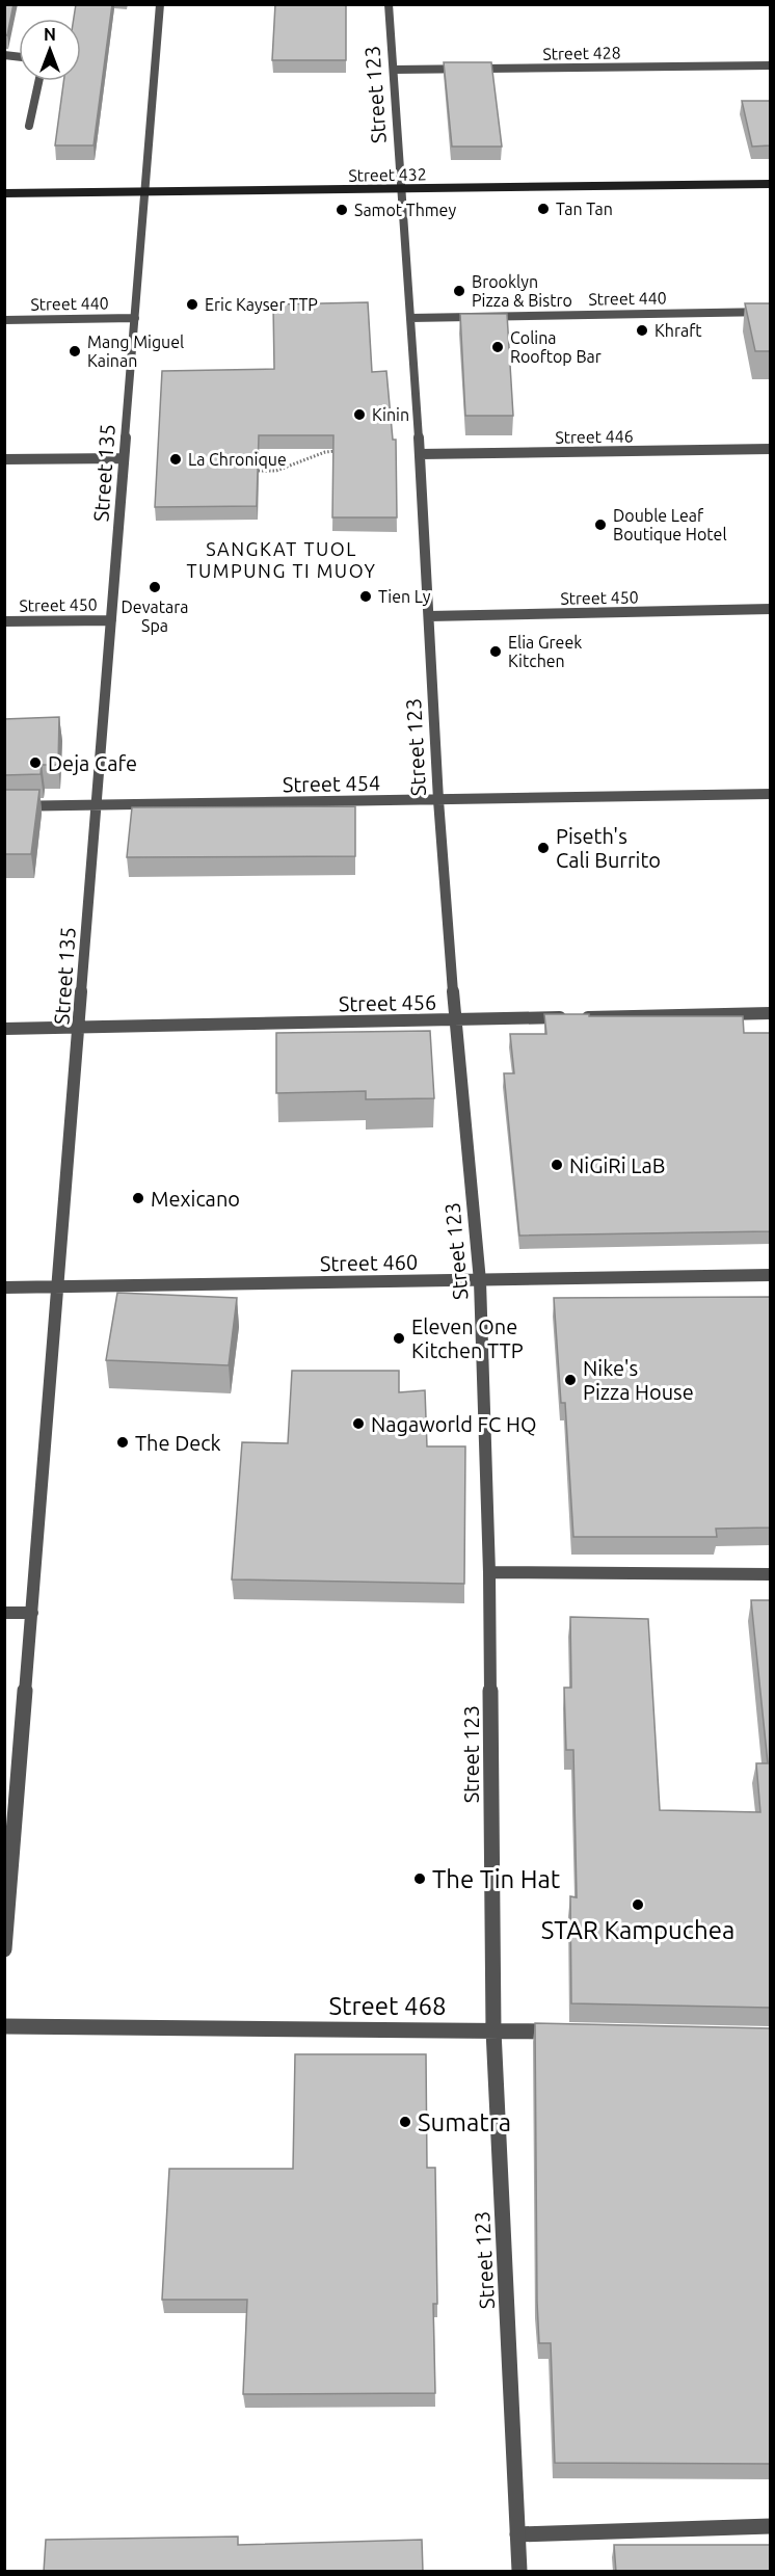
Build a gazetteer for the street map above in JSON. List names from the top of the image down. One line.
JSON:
{"streets":{"street":["Street 428","Street 123","Street 432","Street 440","Street 446","Street 135","Street 450","Street 454","Street 456","Street 460","Street 468"]},"crossings":[["Street 428","Street 123"],["Street 123","Street 432"],["Street 123","Street 440"],["Street 123","Street 446"],["Street 123","Street 450"],["Street 123","Street 454"],["Street 123","Street 456"],["Street 123","Street 460"],["Street 123","Street 468"],["Street 432","Street 135"],["Street 440","Street 135"],["Street 135","Street 450"],["Street 135","Street 454"],["Street 135","Street 456"],["Street 135","Street 460"]],"districts":["SANGKAT TUOL TUMPUNG TI MUOY"],"places":["Tan Tan","Samot Thmey","Brooklyn Pizza & Bistro","Eric Kayser TTP","Khraft","Colina Rooftop Bar","Mang Miguel Kainan","Kinin","La Chronique","Double Leaf Boutique Hotel","Devatara Spa","Tien Ly","Elia Greek Kitchen","Deja Cafe","Piseth's Cali Burrito","NiGiRi LaB","Mexicano","Eleven One Kitchen TTP","Nike's Pizza House","Nagaworld FC HQ","The Deck","The Tin Hat","STAR Kampuchea","Sumatra"],"north":"top"}
